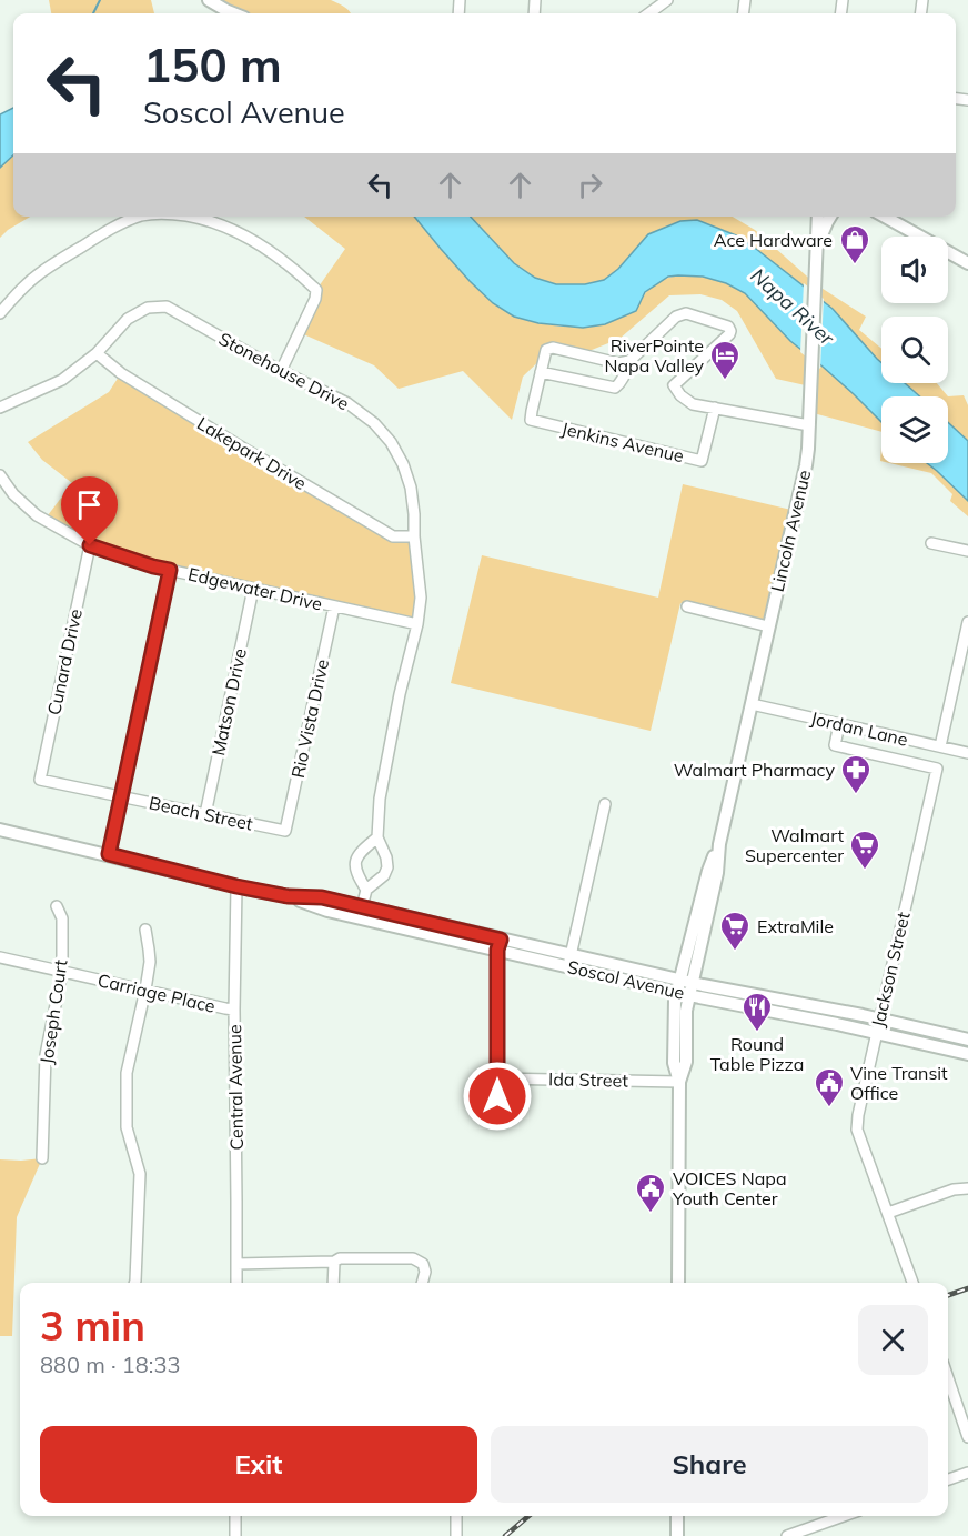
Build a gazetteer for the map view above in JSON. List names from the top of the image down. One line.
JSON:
{"streets":{"main road":["Lincoln Avenue","Soscol Avenue"],"street":["Stonehouse Drive","Jenkins Avenue","Lakepark Drive","Edgewater Drive","Cunard Drive","Matson Drive","Rio Vista Drive","Jordan Lane","Beach Street","Jackson Street","Carriage Place","Joseph Court","Ida Street","Central Avenue"]},"crossings":[["Stonehouse Drive","Lakepark Drive"],["Stonehouse Drive","Edgewater Drive"],["Stonehouse Drive","Soscol Avenue"],["Lincoln Avenue","Jordan Lane"],["Lincoln Avenue","Soscol Avenue"],["Lincoln Avenue","Ida Street"],["Edgewater Drive","Cunard Drive"],["Edgewater Drive","Matson Drive"],["Edgewater Drive","Rio Vista Drive"],["Cunard Drive","Beach Street"],["Matson Drive","Beach Street"],["Rio Vista Drive","Beach Street"],["Jordan Lane","Jackson Street"],["Jackson Street","Soscol Avenue"],["Soscol Avenue","Central Avenue"],["Carriage Place","Joseph Court"],["Carriage Place","Central Avenue"]],"water":["Napa River"],"places":{"shop":["Ace Hardware"],"hotel":["RiverPointe Napa Valley"],"pharmacy":["Walmart Pharmacy"],"supermarket":["Walmart Supercenter","ExtraMile"],"restaurant":["Round Table Pizza"],"public building":["Vine Transit Office","VOICES Napa Youth Center"]},"page":{"turn":["150 m","Soscol Avenue"],"heading":["3 min","880 m · 18:33"],"buttons":["Exit","Share"]}}
